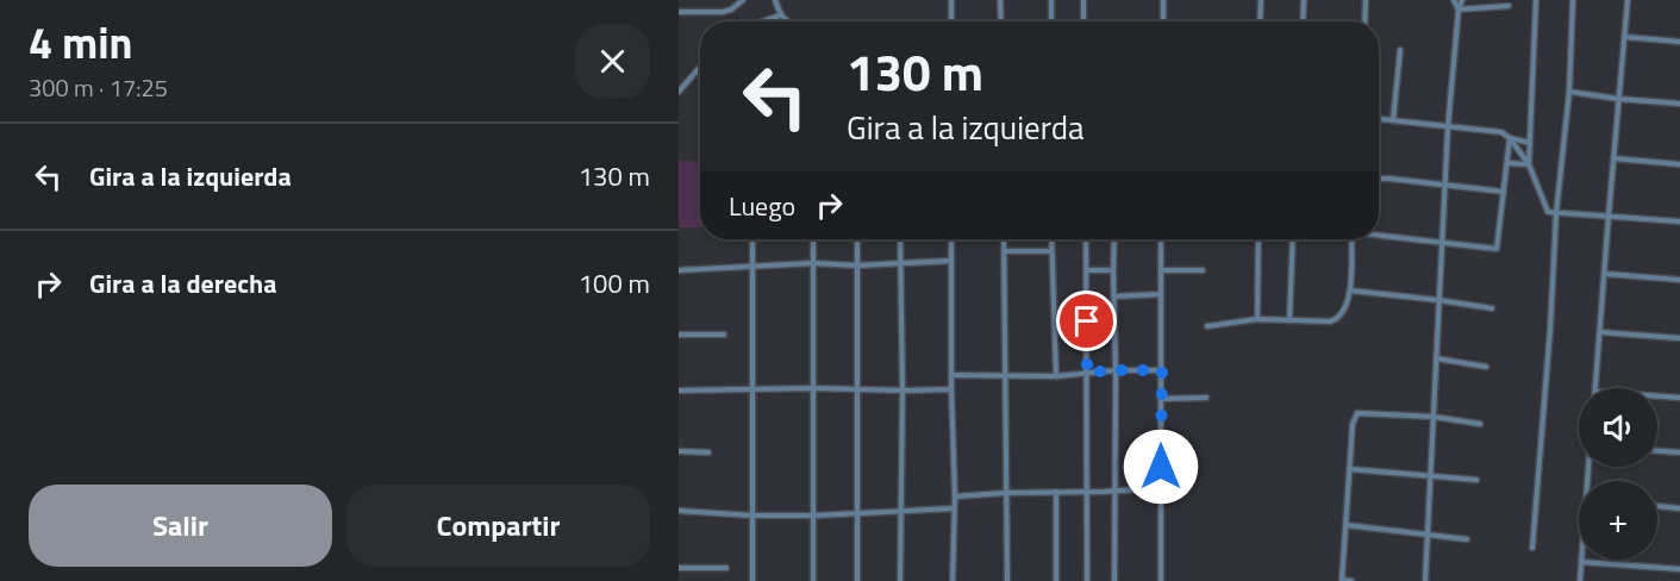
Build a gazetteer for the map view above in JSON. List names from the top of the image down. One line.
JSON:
{"page":{"heading":["4 min","300 m · 17:25"],"turn":["130 m","Gira a la izquierda"],"list":[{"name":"Gira a la izquierda","value":"130 m"},{"name":"Gira a la derecha","value":"100 m"}],"then":"Luego","map_buttons":"+","buttons":["Salir","Compartir"]}}
